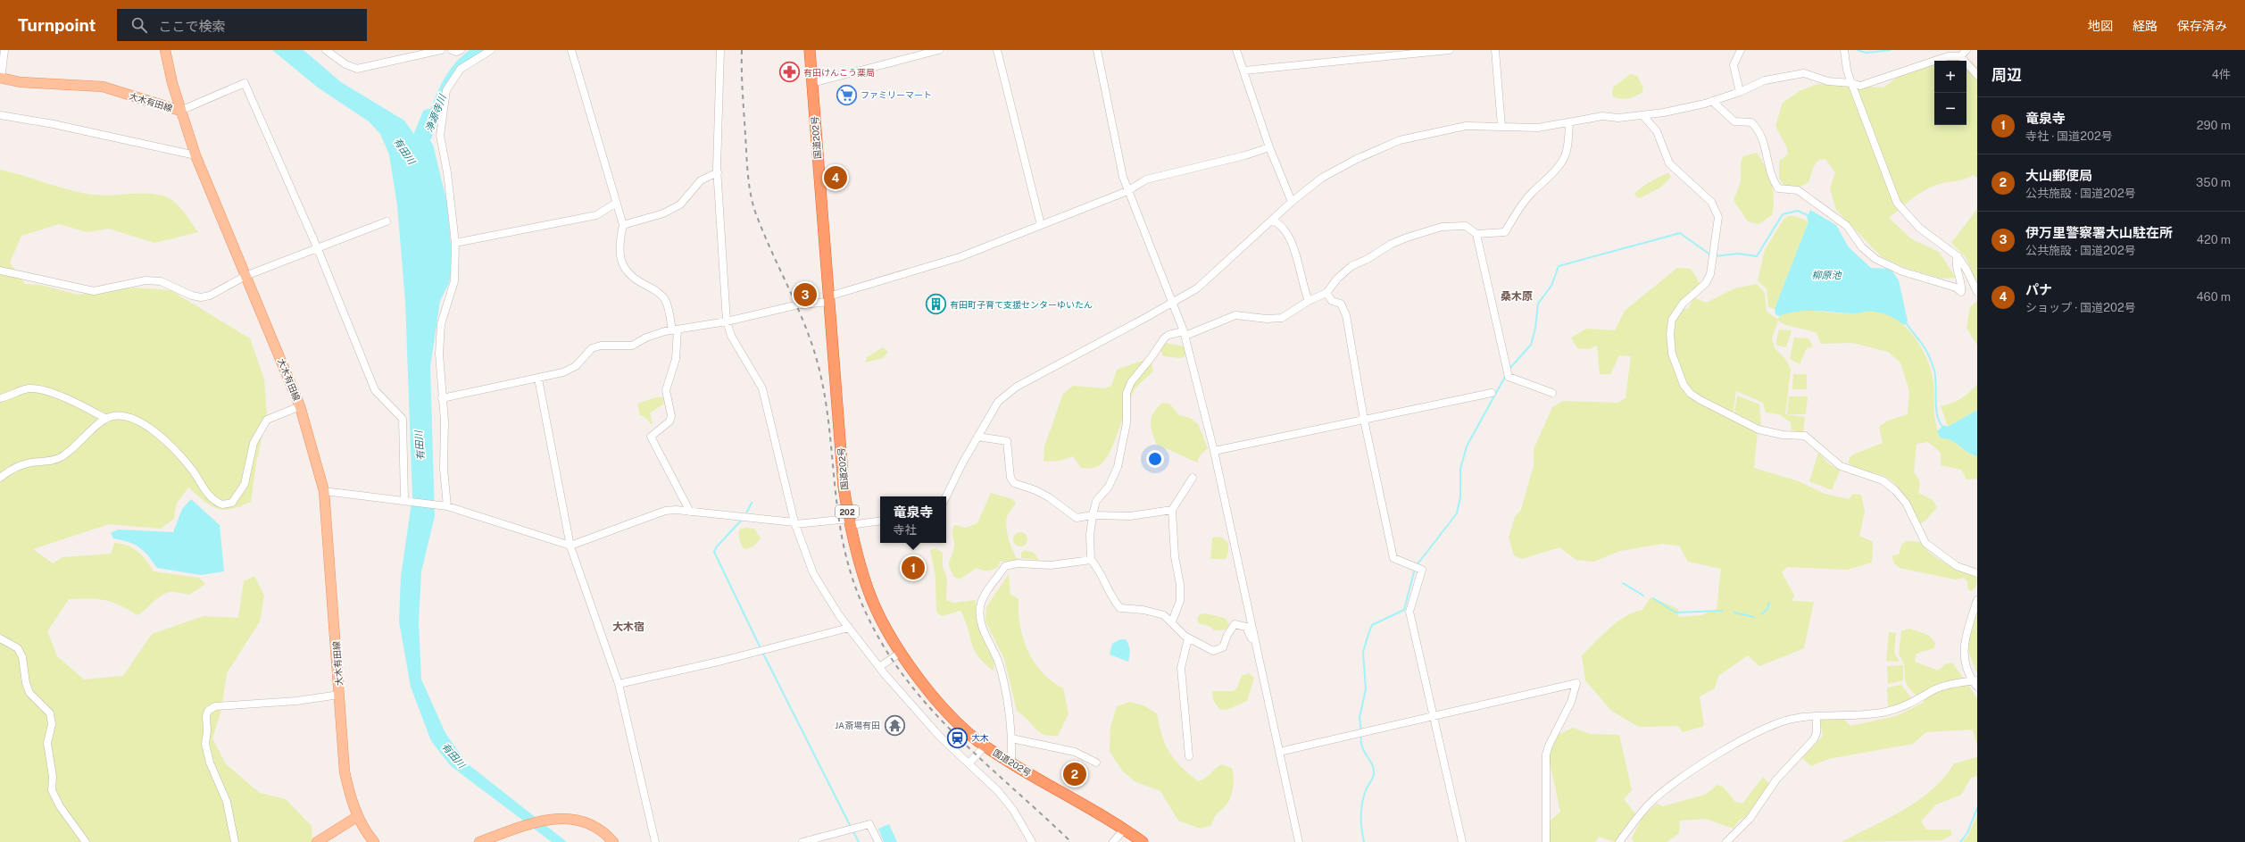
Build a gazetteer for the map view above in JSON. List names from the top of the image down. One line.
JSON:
{"streets":{"highway":["国道202号","202"],"main road":["大木有田線"]},"districts":["桑木原","大木宿"],"water":["浄源寺川","有田川","柳原池"],"places":{"pharmacy":["有田けんこう薬局"],"supermarket":["ファミリーマート"],"building":["有田町子育て支援センターゆいたん"],"temple":["JA斎場有田"],"station":["大木"]},"page":{"header":"Turnpoint","search":"ここで検索","nav":["地図","経路","保存済み"],"heading":["周辺","4件"],"map_buttons":["+","−"],"list":[{"mark":"1","name":"竜泉寺","note":"寺社 · 国道202号","value":"290 m"},{"mark":"2","name":"大山郵便局","note":"公共施設 · 国道202号","value":"350 m"},{"mark":"3","name":"伊万里警察署大山駐在所","note":"公共施設 · 国道202号","value":"420 m"},{"mark":"4","name":"パナ","note":"ショップ · 国道202号","value":"460 m"}],"pins":["4","3","1","2"],"popup":["竜泉寺","寺社"]}}
